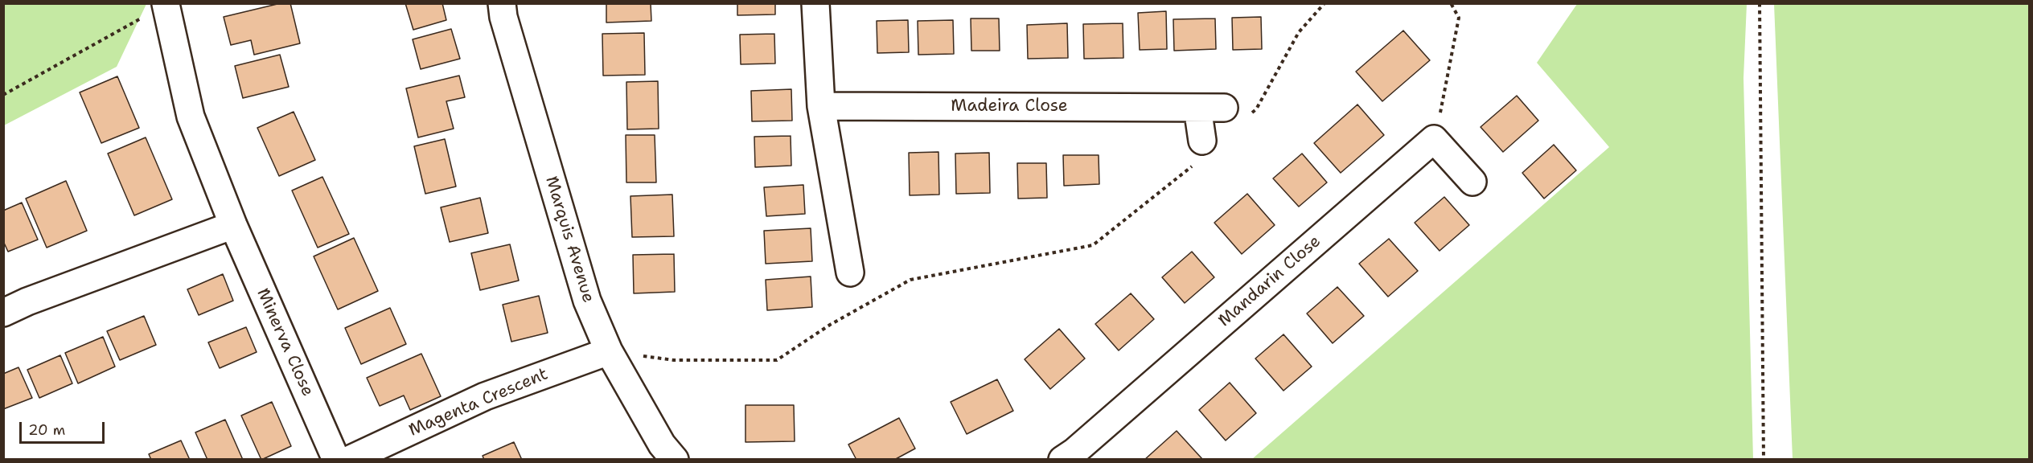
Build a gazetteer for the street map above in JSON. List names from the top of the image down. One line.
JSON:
{"streets":{"street":["Madeira Close","Marquis Avenue","Mandarin Close","Minerva Close","Magenta Crescent"]},"crossings":[["Marquis Avenue","Magenta Crescent"]],"scale_bar":"20 m"}
